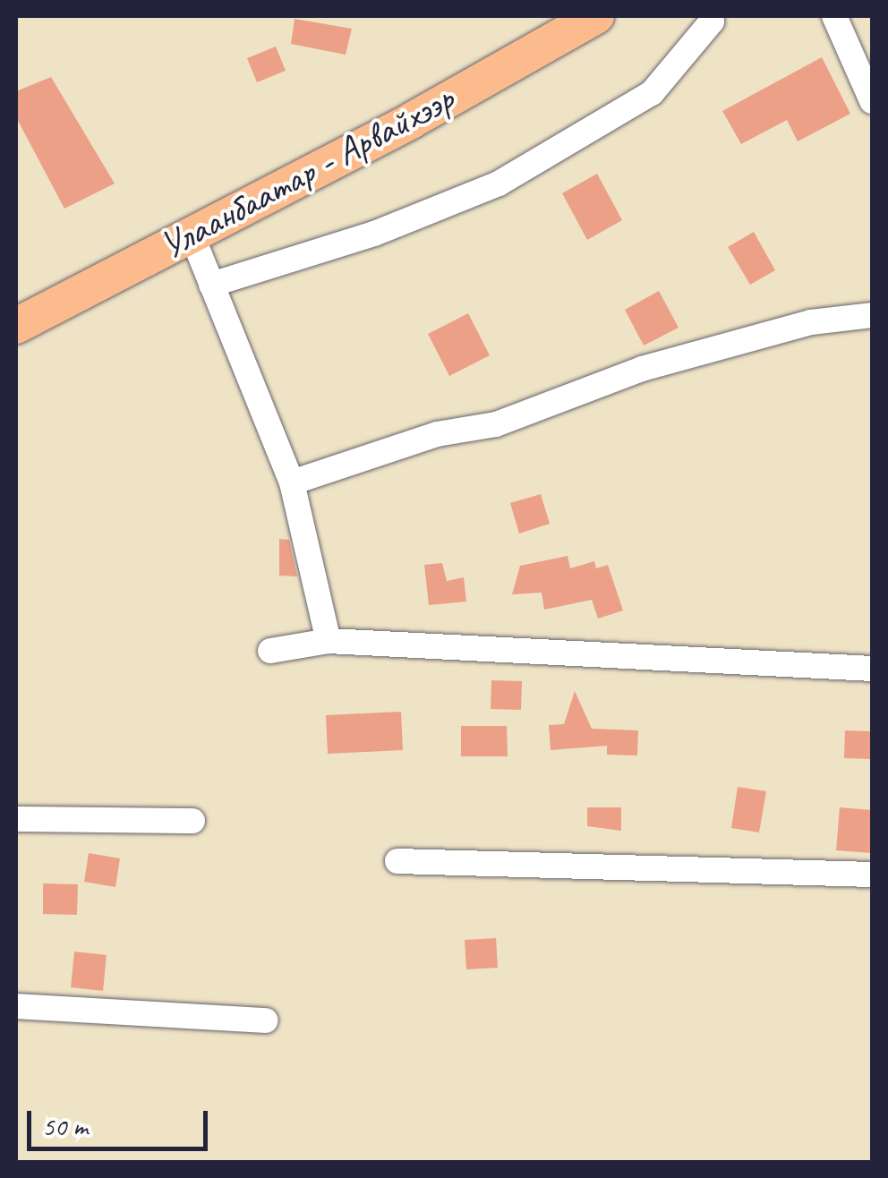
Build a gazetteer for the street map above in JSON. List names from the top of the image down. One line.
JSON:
{"streets":{"highway":["Улаанбаатар - Арвайхээр"]},"scale_bar":"50 m"}
